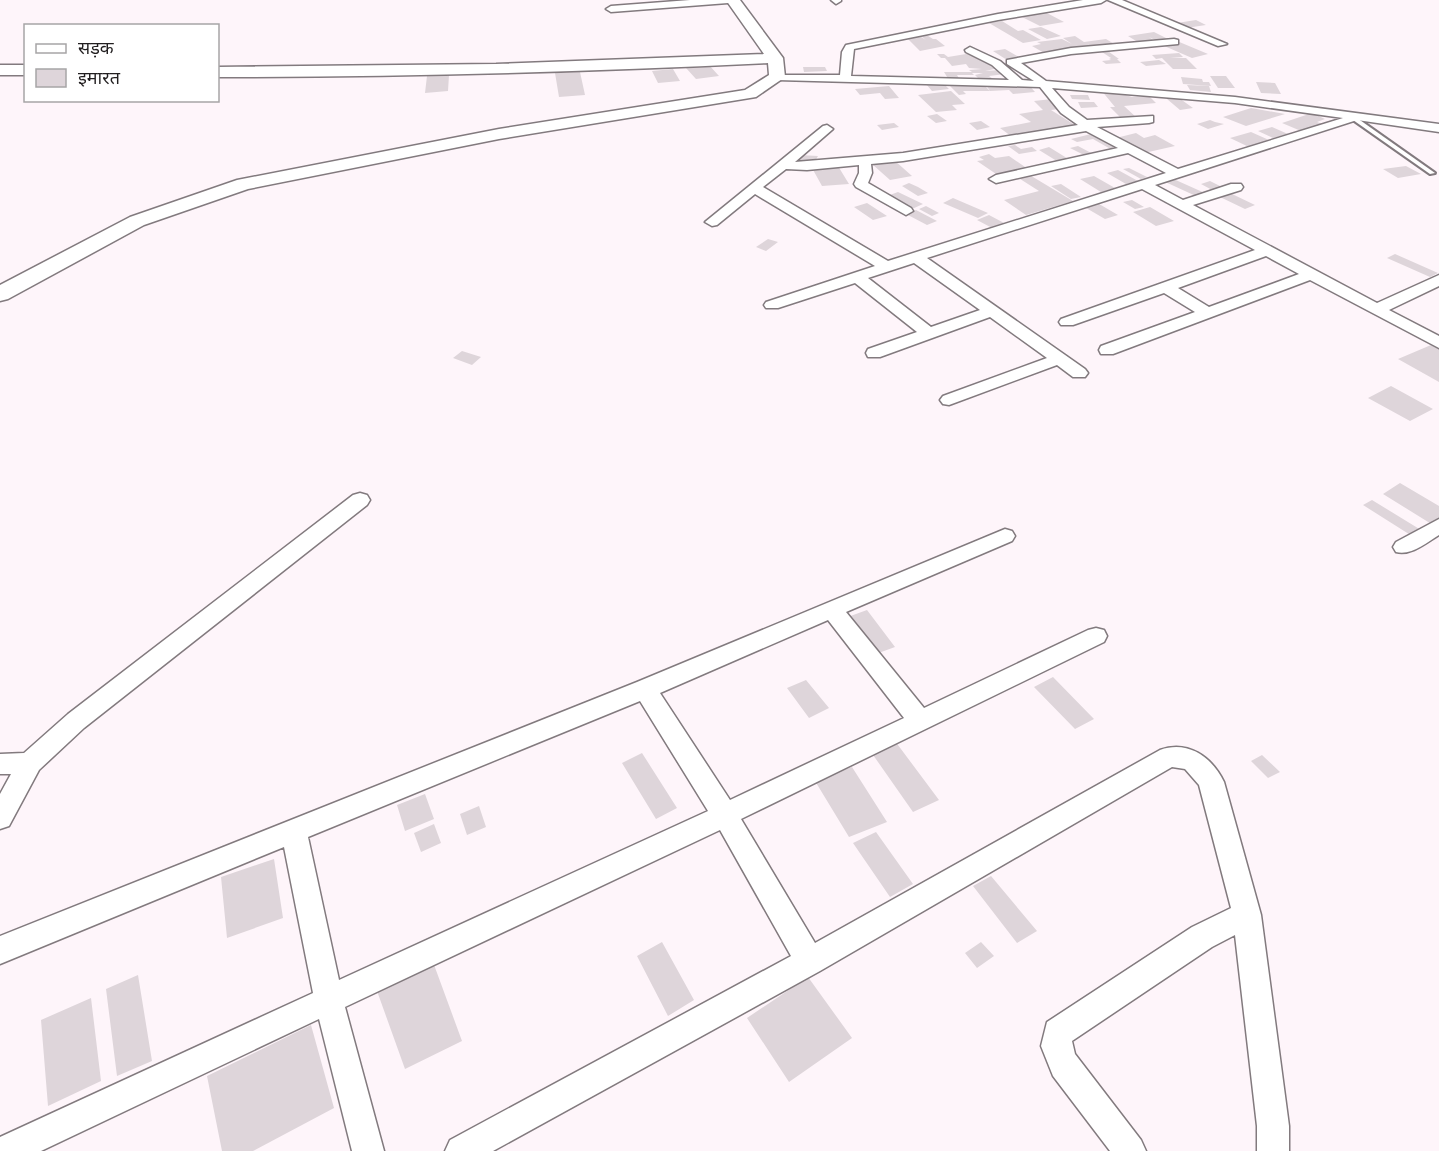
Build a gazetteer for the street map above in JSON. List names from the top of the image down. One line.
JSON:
{"legend":["सड़क","इमारत"]}
